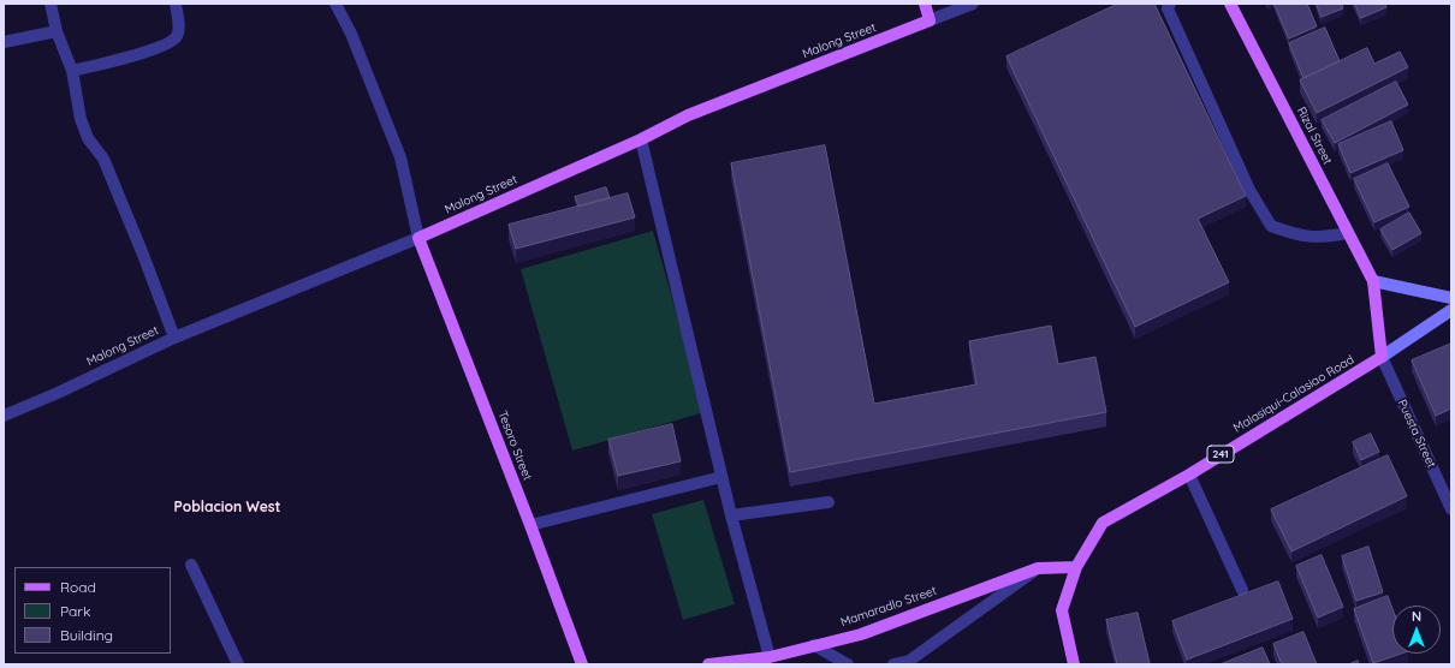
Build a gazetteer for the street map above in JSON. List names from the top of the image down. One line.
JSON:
{"streets":{"main road":["Malong Street","Rizal Street","Malasiqui-Calasiao Road","Tesoro Street","241","Mamaradlo Street"],"street":["Puesta Street"]},"crossings":[["Malong Street","Tesoro Street"],["Rizal Street","Malasiqui-Calasiao Road"],["Rizal Street","Puesta Street"],["Malasiqui-Calasiao Road","Puesta Street"],["Malasiqui-Calasiao Road","Mamaradlo Street"]],"districts":["Poblacion West"],"legend":["Road","Park","Building"],"north":"top"}
